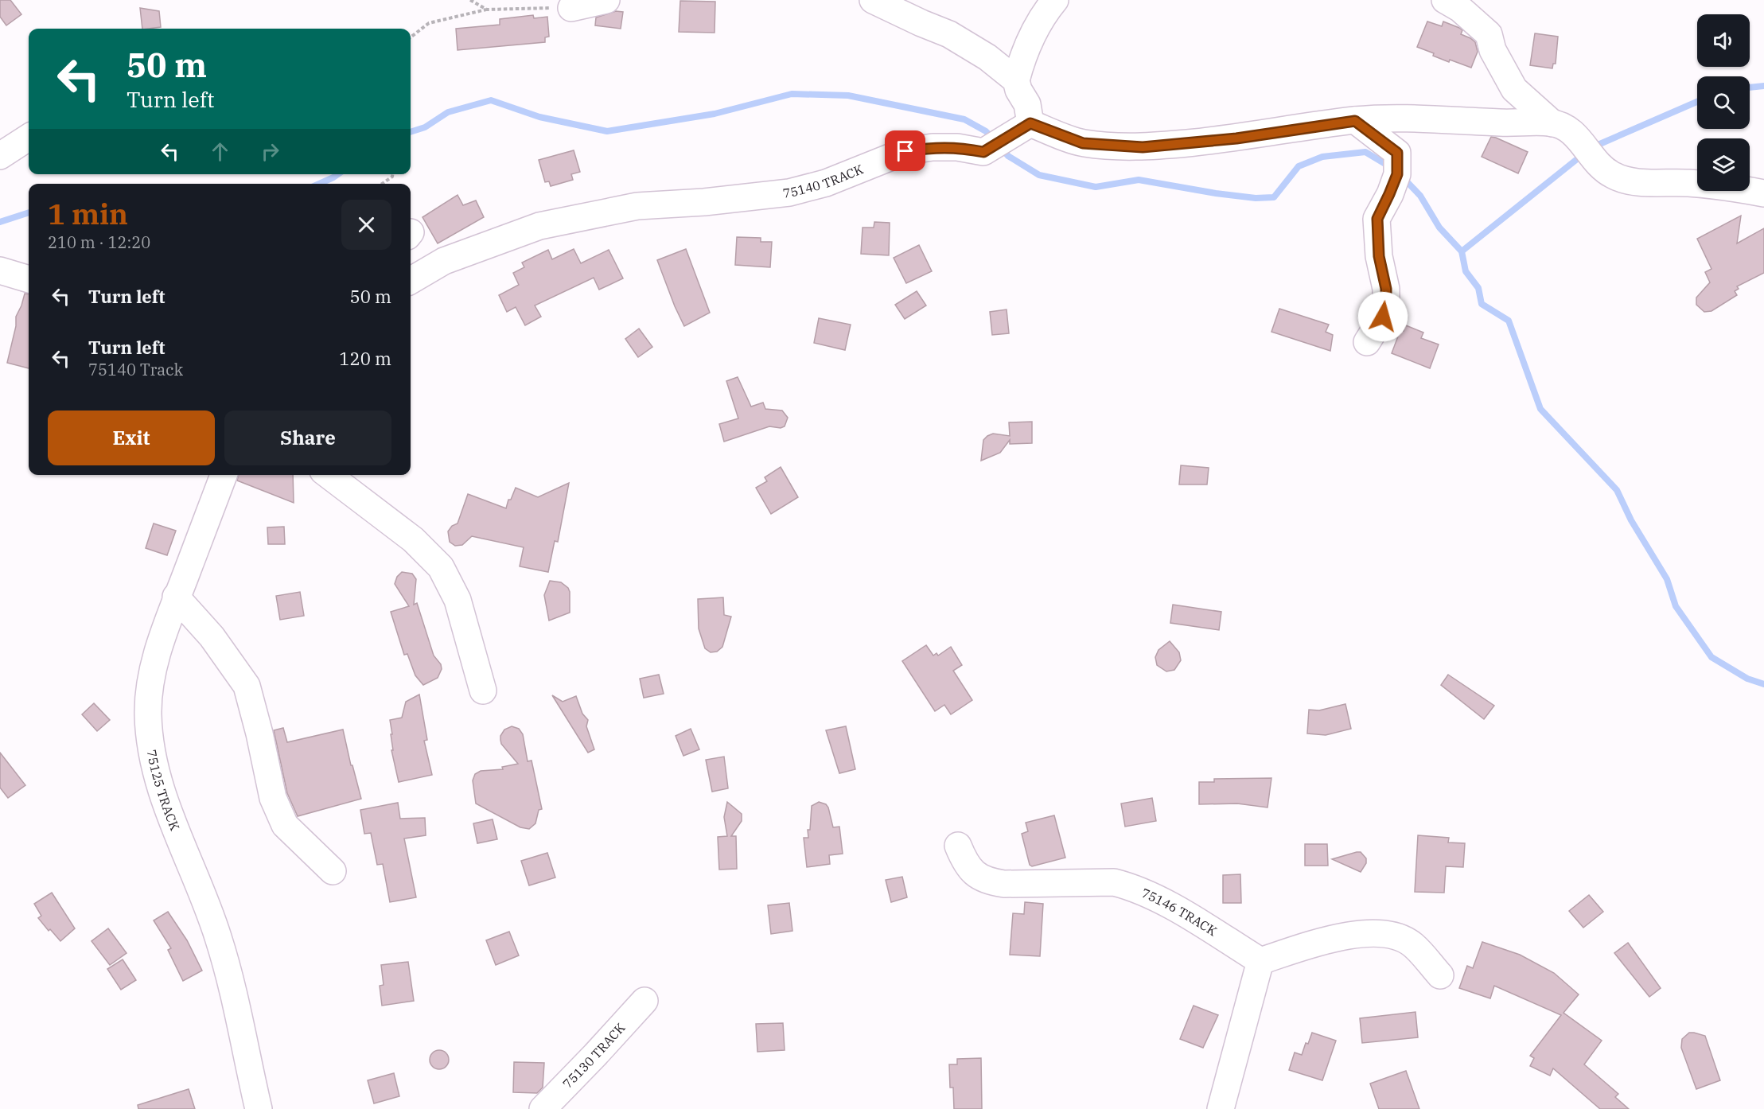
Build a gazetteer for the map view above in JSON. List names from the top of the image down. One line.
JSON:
{"streets":{"street":["75140 TRACK","75125 TRACK","75146 TRACK","75130 TRACK"]},"page":{"turn":["50 m","Turn left"],"heading":["1 min","210 m · 12:20"],"list":[{"name":"Turn left","value":"50 m"},{"name":"Turn left","note":"75140 Track","value":"120 m"}],"buttons":["Exit","Share"]}}
